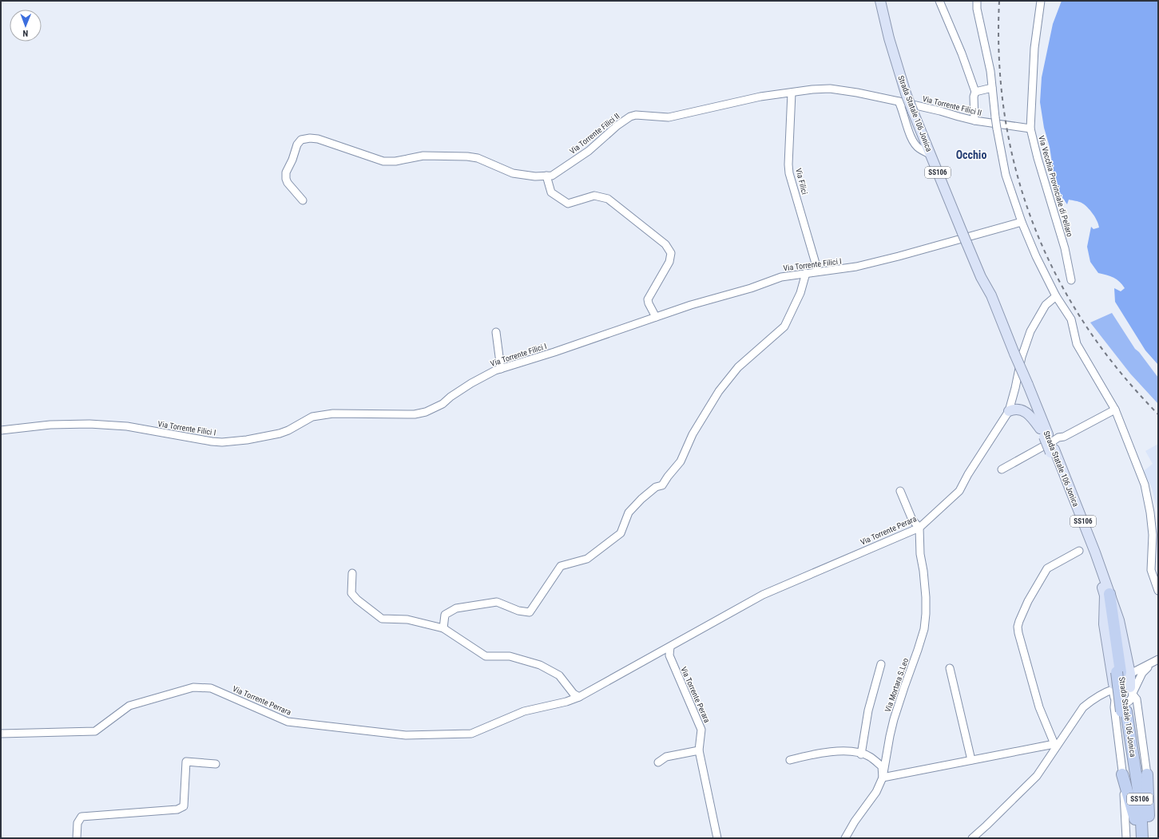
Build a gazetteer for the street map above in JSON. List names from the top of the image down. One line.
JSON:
{"streets":{"highway":["Strada Statale 106 Jonica","SS106"],"street":["Via Torrente Filici II","Via Filici","Via Vecchia Provinciale di Pellaro","Via Torrente Filici I","Via Torrente Perara","Via Mortara S.Leo","Via Torrente Perrara"]},"crossings":[["Via Torrente Filici II","Via Filici"],["Via Torrente Filici II","Via Vecchia Provinciale di Pellaro"],["Via Filici","Via Torrente Filici I"],["Via Torrente Perara","Via Mortara S.Leo"],["Via Torrente Perara","Via Torrente Perrara"]],"districts":["Occhio"],"north":"bottom"}
